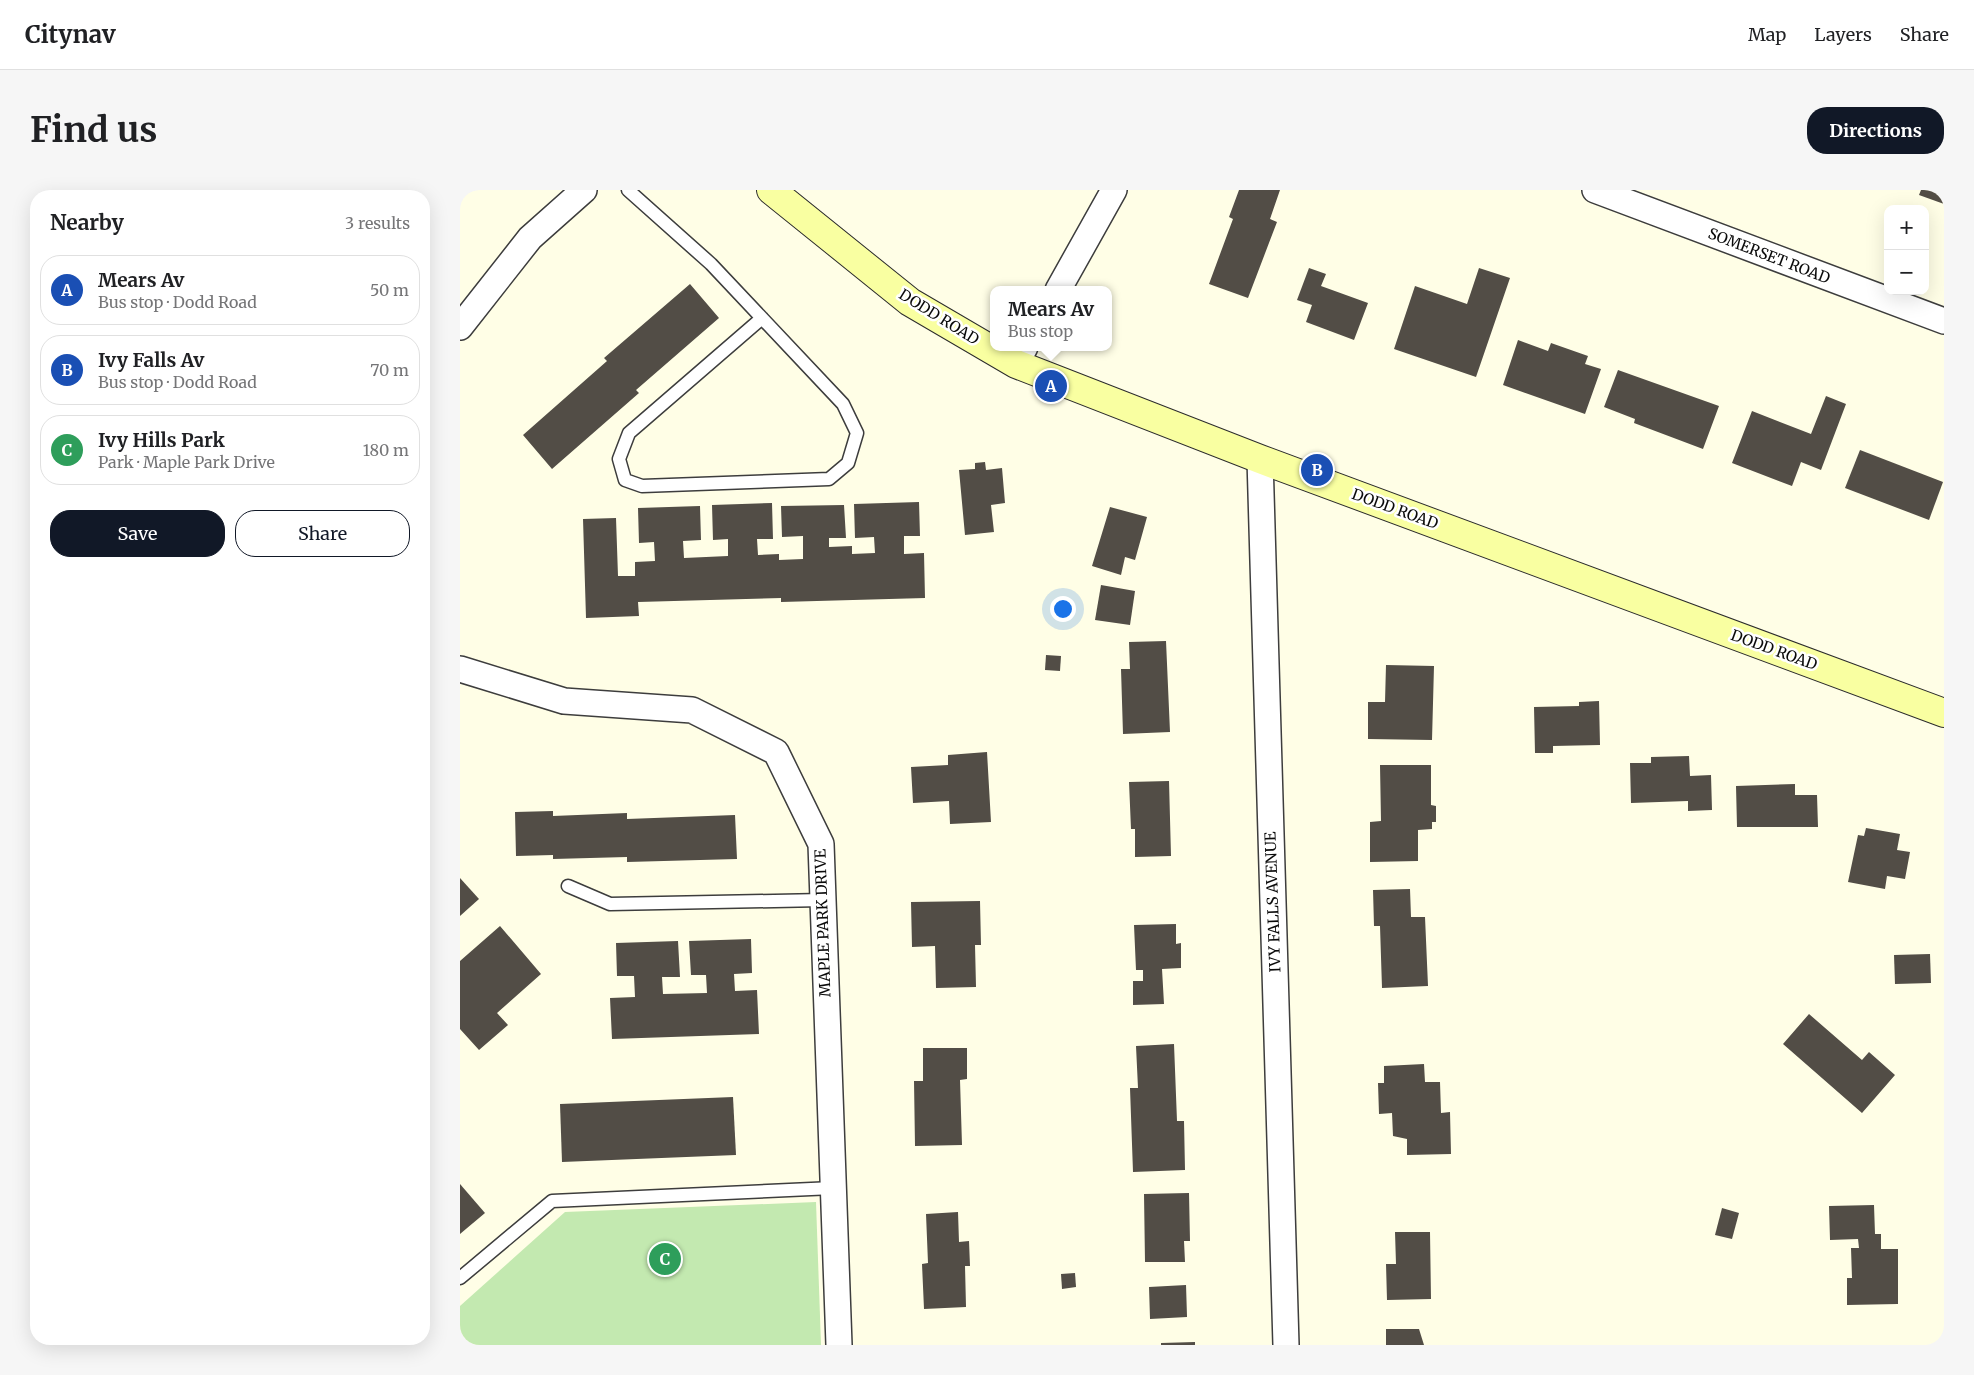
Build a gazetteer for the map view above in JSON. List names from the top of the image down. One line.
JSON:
{"streets":{"main road":["DODD ROAD"],"street":["SOMERSET ROAD","IVY FALLS AVENUE","MAPLE PARK DRIVE"]},"crossings":[["DODD ROAD","IVY FALLS AVENUE"]],"page":{"header":"Citynav","nav":["Map","Layers","Share"],"buttons":["Directions",["Save","Share"]],"title":"Find us","heading":["Nearby","3 results"],"map_buttons":["+","−"],"list":[{"mark":"A","name":"Mears Av","note":"Bus stop · Dodd Road","value":"50 m"},{"mark":"B","name":"Ivy Falls Av","note":"Bus stop · Dodd Road","value":"70 m"},{"mark":"C","name":"Ivy Hills Park","note":"Park · Maple Park Drive","value":"180 m"}],"popup":["Mears Av","Bus stop"],"pins":["A","B","C"]}}
